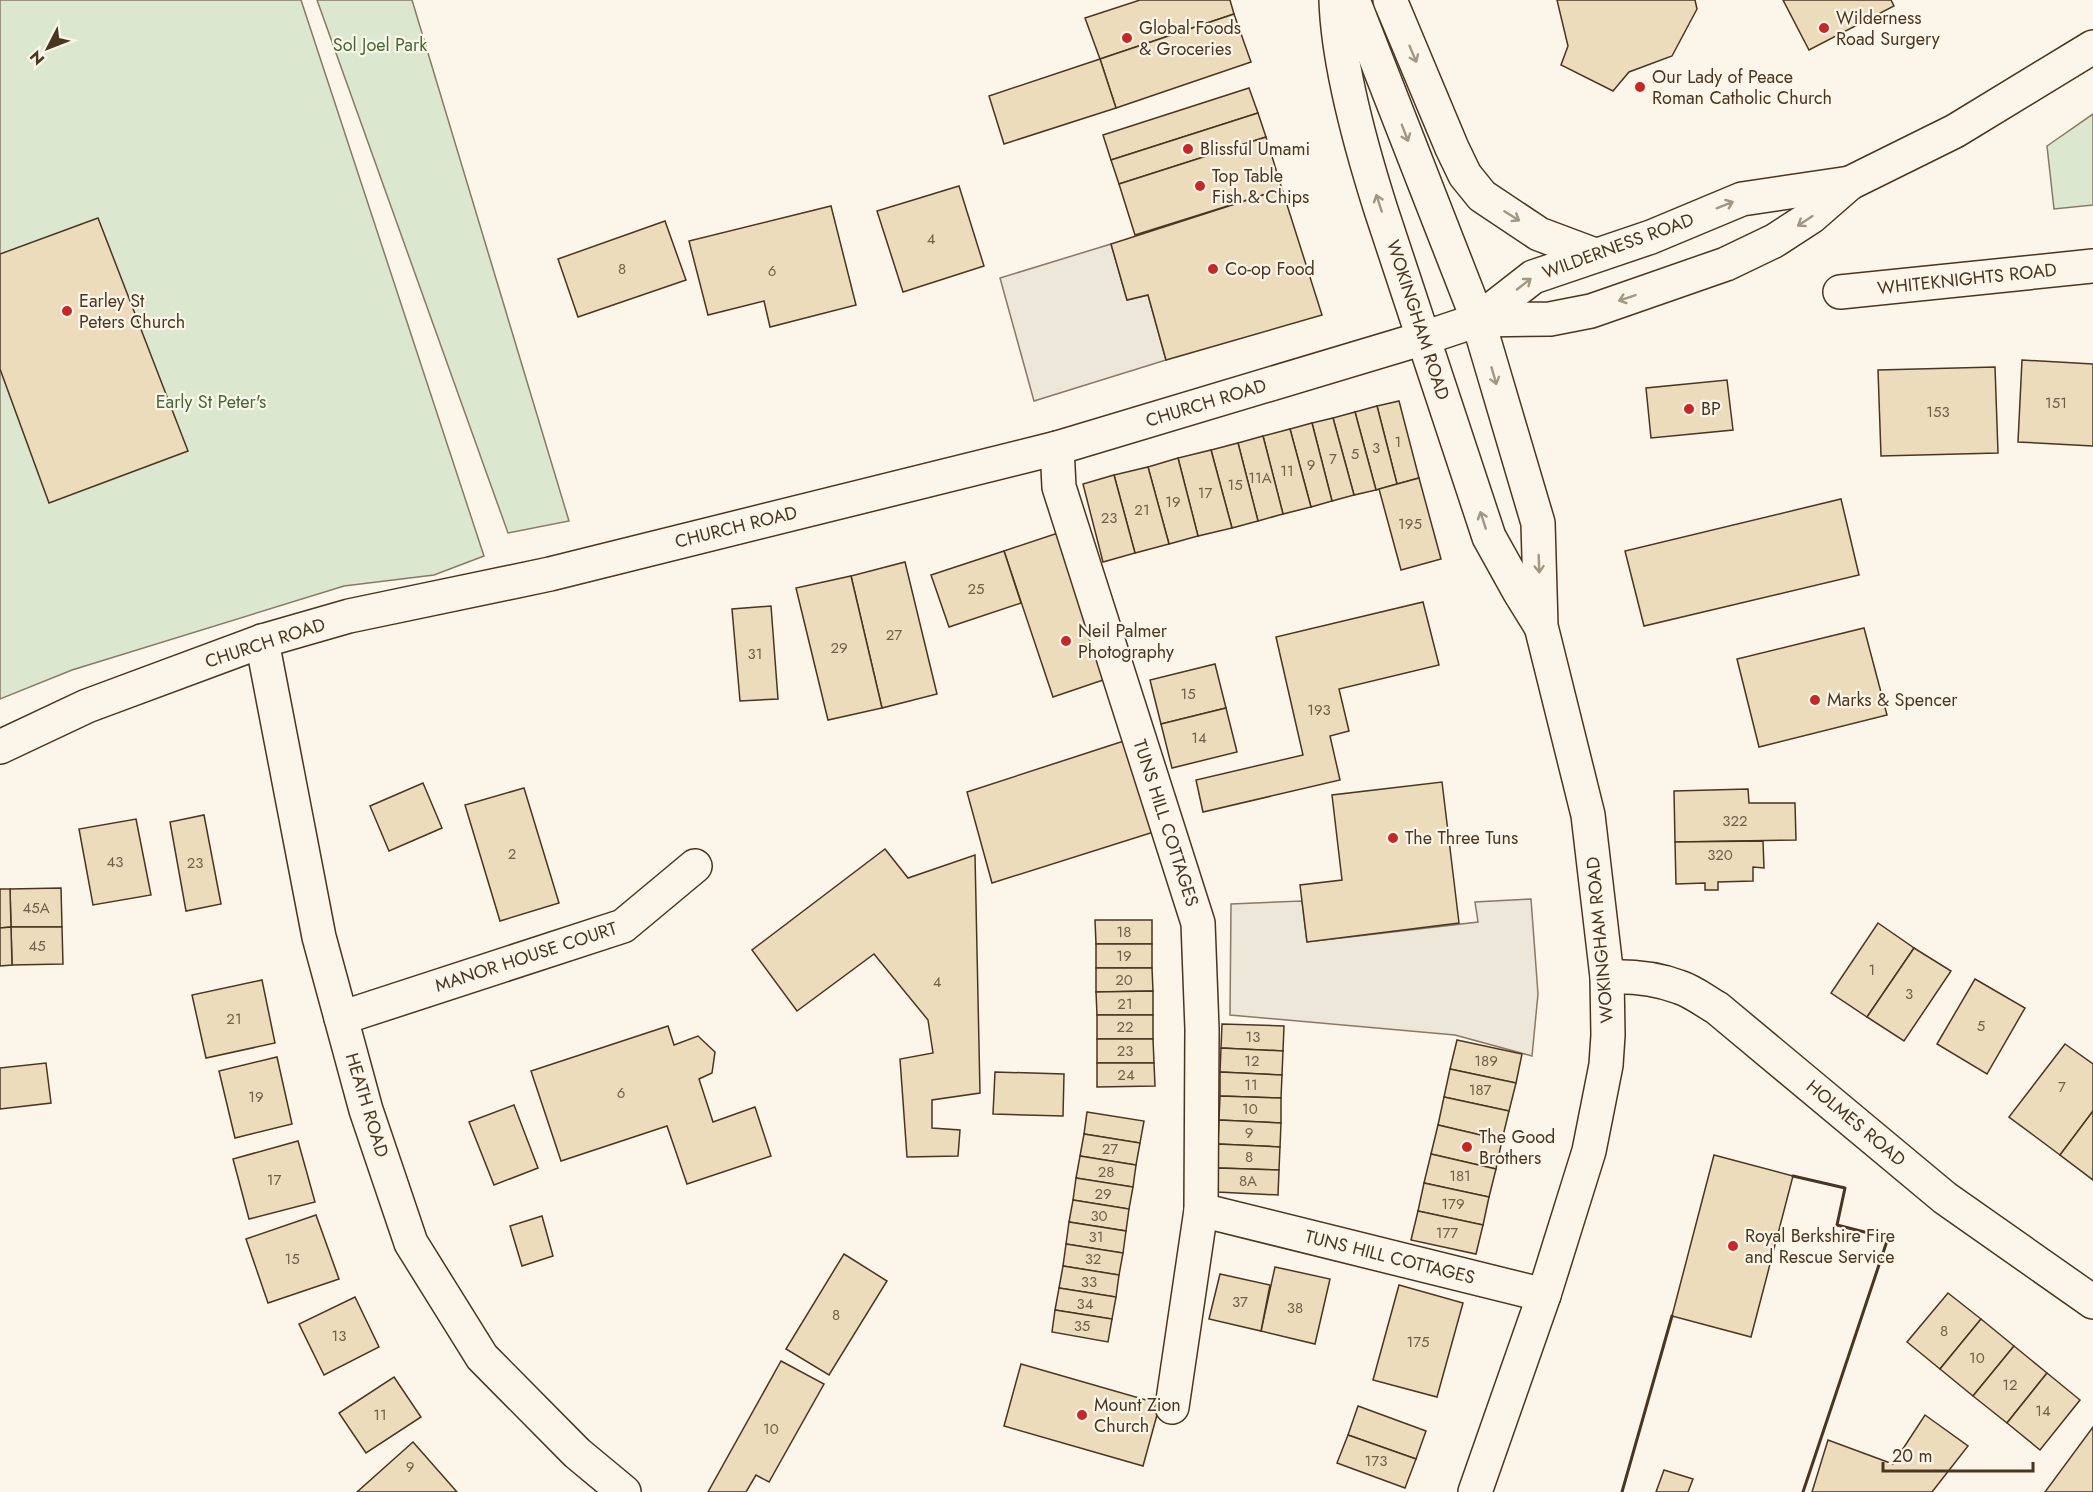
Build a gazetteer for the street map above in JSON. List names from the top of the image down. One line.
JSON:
{"streets":{"main road":["WILDERNESS ROAD","WHITEKNIGHTS ROAD","WOKINGHAM ROAD","CHURCH ROAD","TUNS HILL COTTAGES","MANOR HOUSE COURT","HEATH ROAD","HOLMES ROAD"]},"crossings":[["WILDERNESS ROAD","WOKINGHAM ROAD"],["WILDERNESS ROAD","CHURCH ROAD"],["WOKINGHAM ROAD","CHURCH ROAD"],["WOKINGHAM ROAD","TUNS HILL COTTAGES"],["WOKINGHAM ROAD","HOLMES ROAD"],["CHURCH ROAD","TUNS HILL COTTAGES"],["CHURCH ROAD","HEATH ROAD"],["MANOR HOUSE COURT","HEATH ROAD"]],"parks":["Sol Joel Park","Early St Peter's"],"places":["Wilderness Road Surgery","Global Foods & Groceries","Our Lady of Peace Roman Catholic Church","Blissful Umami","Top Table Fish & Chips","Co-op Food","Earley St Peters Church","BP","Neil Palmer Photography","Marks & Spencer","The Three Tuns","The Good Brothers","Royal Berkshire Fire and Rescue Service","Mount Zion Church"],"house_numbers":["4","8","6","151","153","1","3","5","7","9","11","11A","15","17","19","21","23","195","25","27","29","31","15","193","14","322","2","320","43","23","45A","18","45","19","1","20","4","3","21","21","5","22","13","23","12","189","24","11","7","187","6","19","10","9","27","8","28","181","17","8A","29","179","30","177","31","15","32","33","37","34","38","8","35","8","13","175","10","12","14","11","10","173","9"],"scale_bar":"20 m","north":"bottom left"}
